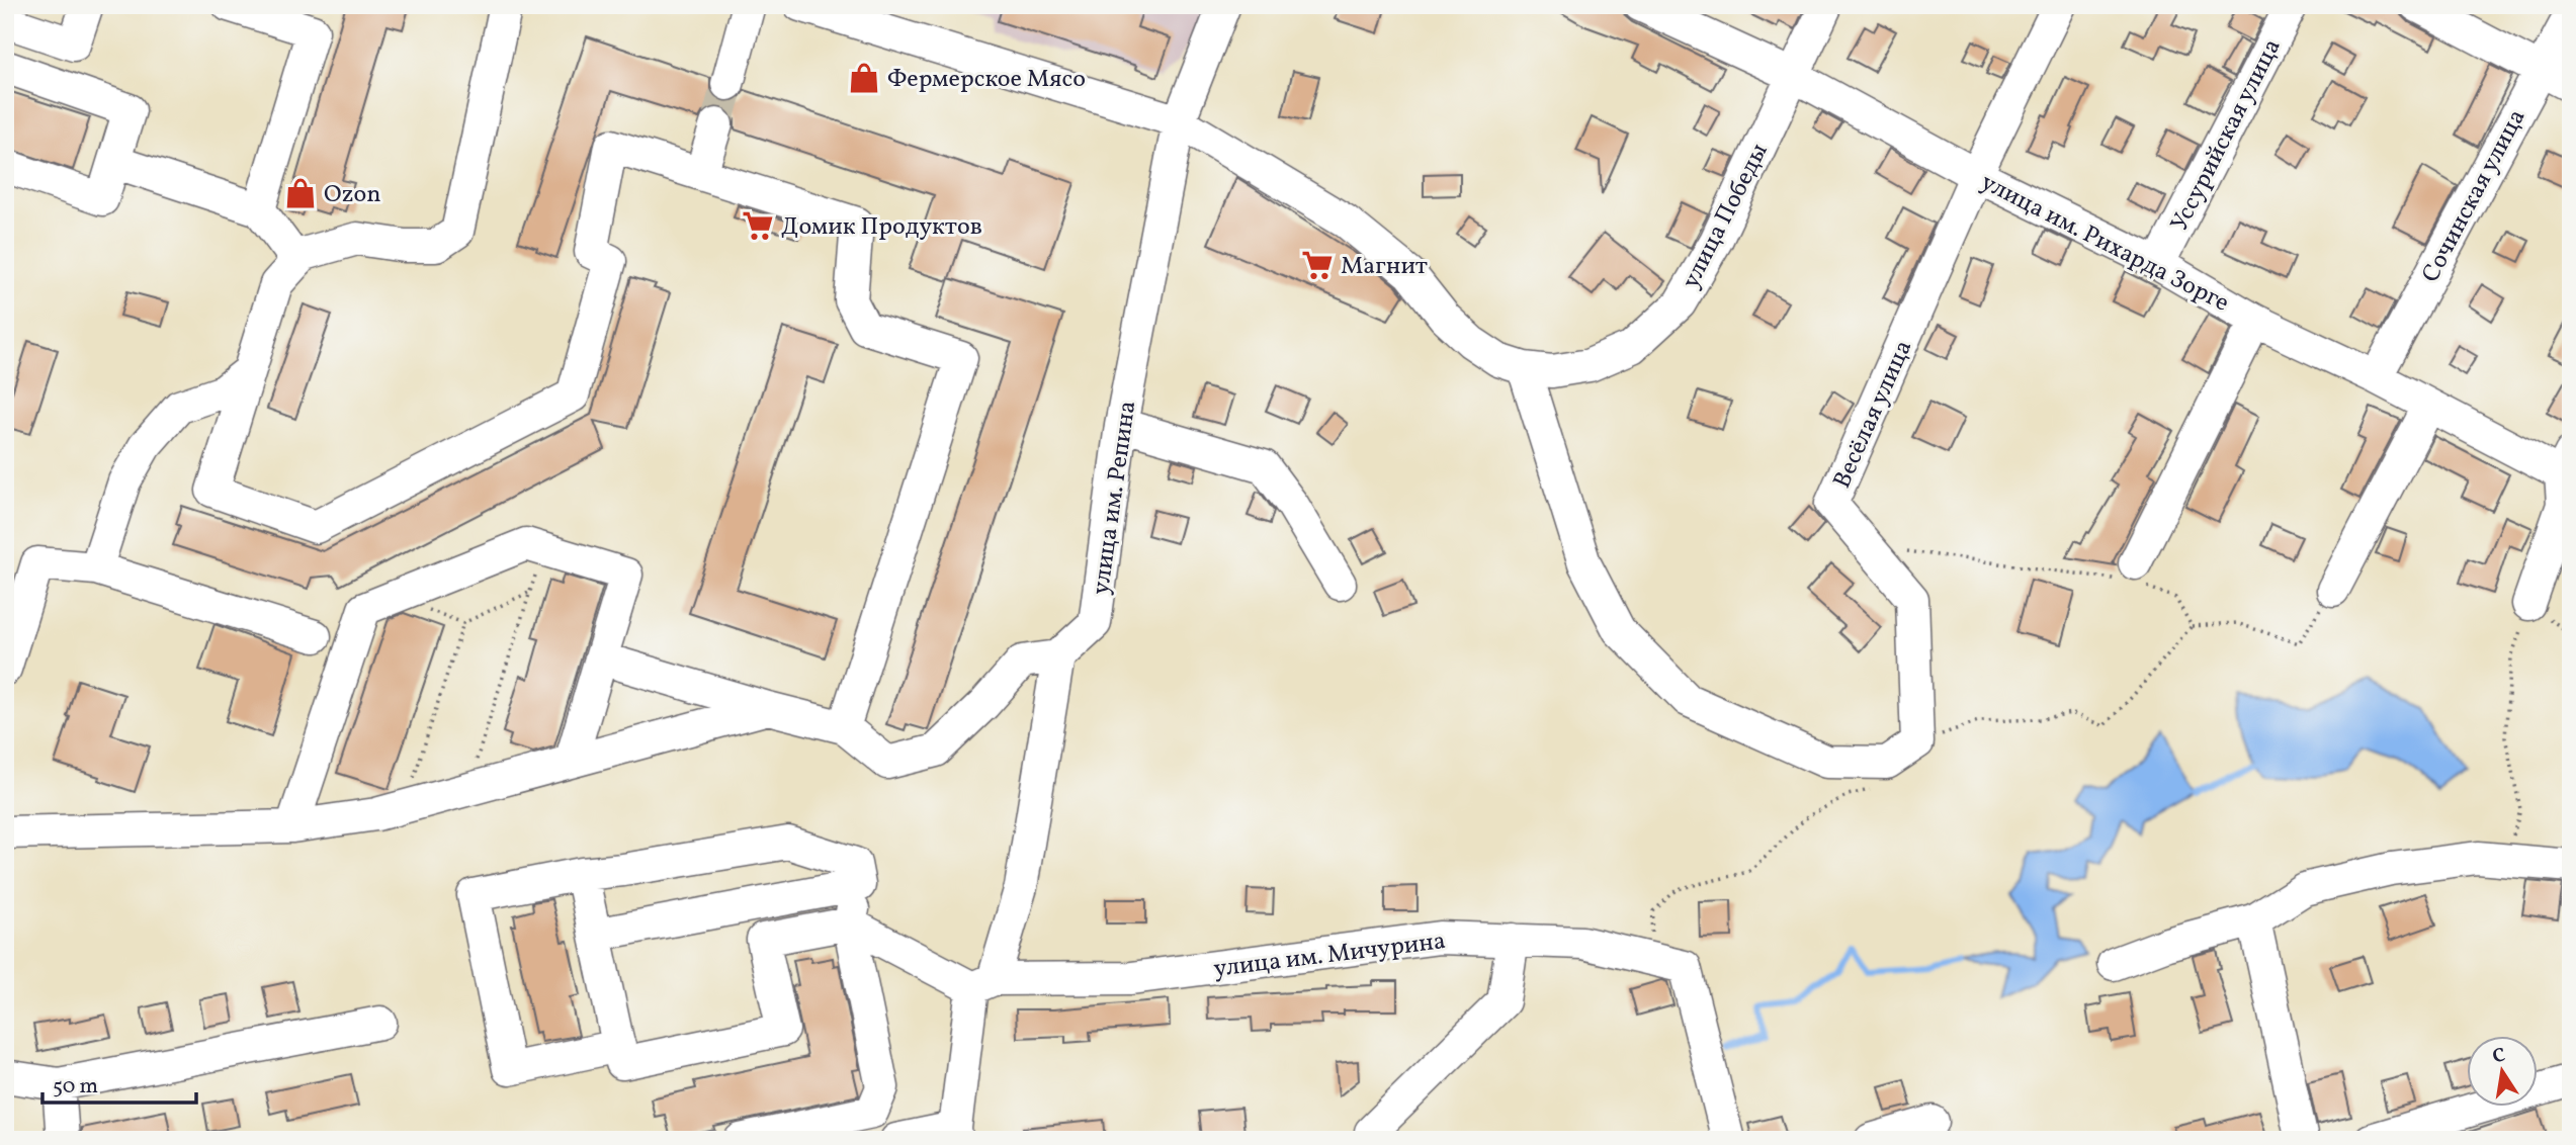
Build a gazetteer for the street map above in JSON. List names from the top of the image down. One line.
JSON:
{"streets":{"street":["Уссурийская улица","Сочинская улица","улица Победы","улица им. Рихарда Зорге","Весёлая улица","улица им. Репина","улица им. Мичурина"]},"crossings":[["Уссурийская улица","улица им. Рихарда Зорге"],["Сочинская улица","улица им. Рихарда Зорге"],["улица Победы","улица им. Рихарда Зорге"],["улица Победы","Весёлая улица"],["улица Победы","улица им. Репина"],["улица им. Рихарда Зорге","Весёлая улица"]],"places":{"shop":["Фермерское Мясо","Ozon"],"supermarket":["Домик Продуктов","Магнит"]},"scale_bar":"50 m","north":"top"}
